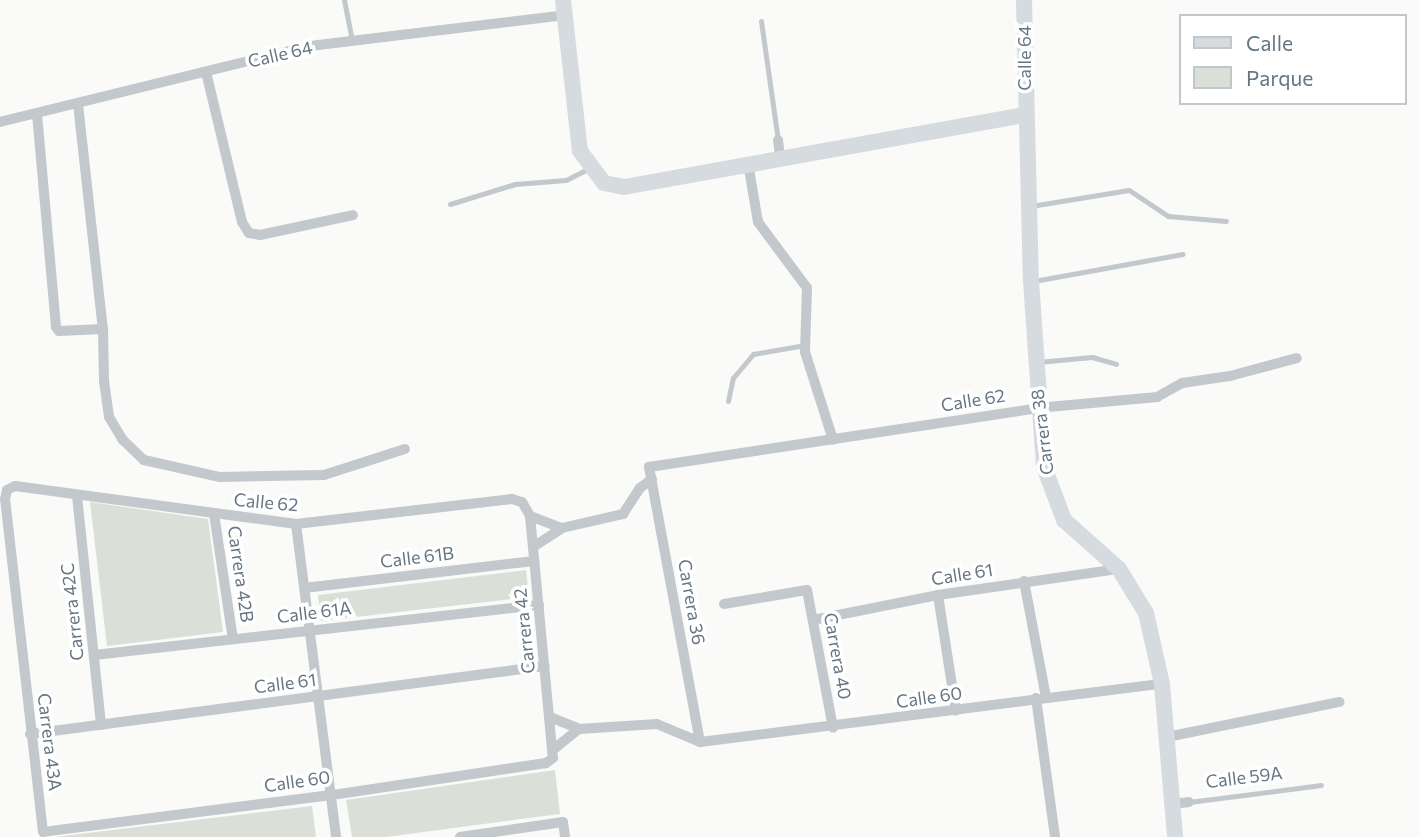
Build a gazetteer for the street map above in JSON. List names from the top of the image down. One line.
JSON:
{"streets":{"main road":["Calle 64","Carrera 38"],"street":["Calle 62","Calle 61B","Carrera 42B","Calle 61","Carrera 36","Carrera 42C","Calle 61A","Carrera 42","Carrera 40","Calle 60","Carrera 43A"],"lane":["Calle 59A"]},"crossings":[["Calle 64","Carrera 38"],["Calle 62","Carrera 38"],["Calle 62","Carrera 42B"],["Calle 62","Carrera 36"],["Calle 62","Carrera 42C"],["Calle 62","Carrera 42"],["Calle 62","Carrera 43A"],["Carrera 38","Calle 61"],["Carrera 38","Calle 60"],["Carrera 38","Calle 59A"],["Calle 61B","Carrera 42"],["Carrera 42B","Calle 61A"],["Calle 61","Carrera 42C"],["Calle 61","Carrera 42"],["Calle 61","Carrera 40"],["Calle 61","Carrera 43A"],["Carrera 36","Calle 60"],["Carrera 42C","Calle 61A"],["Calle 61A","Carrera 42"],["Carrera 42","Calle 60"],["Carrera 40","Calle 60"],["Calle 60","Carrera 43A"]],"legend":["Calle","Parque"]}
